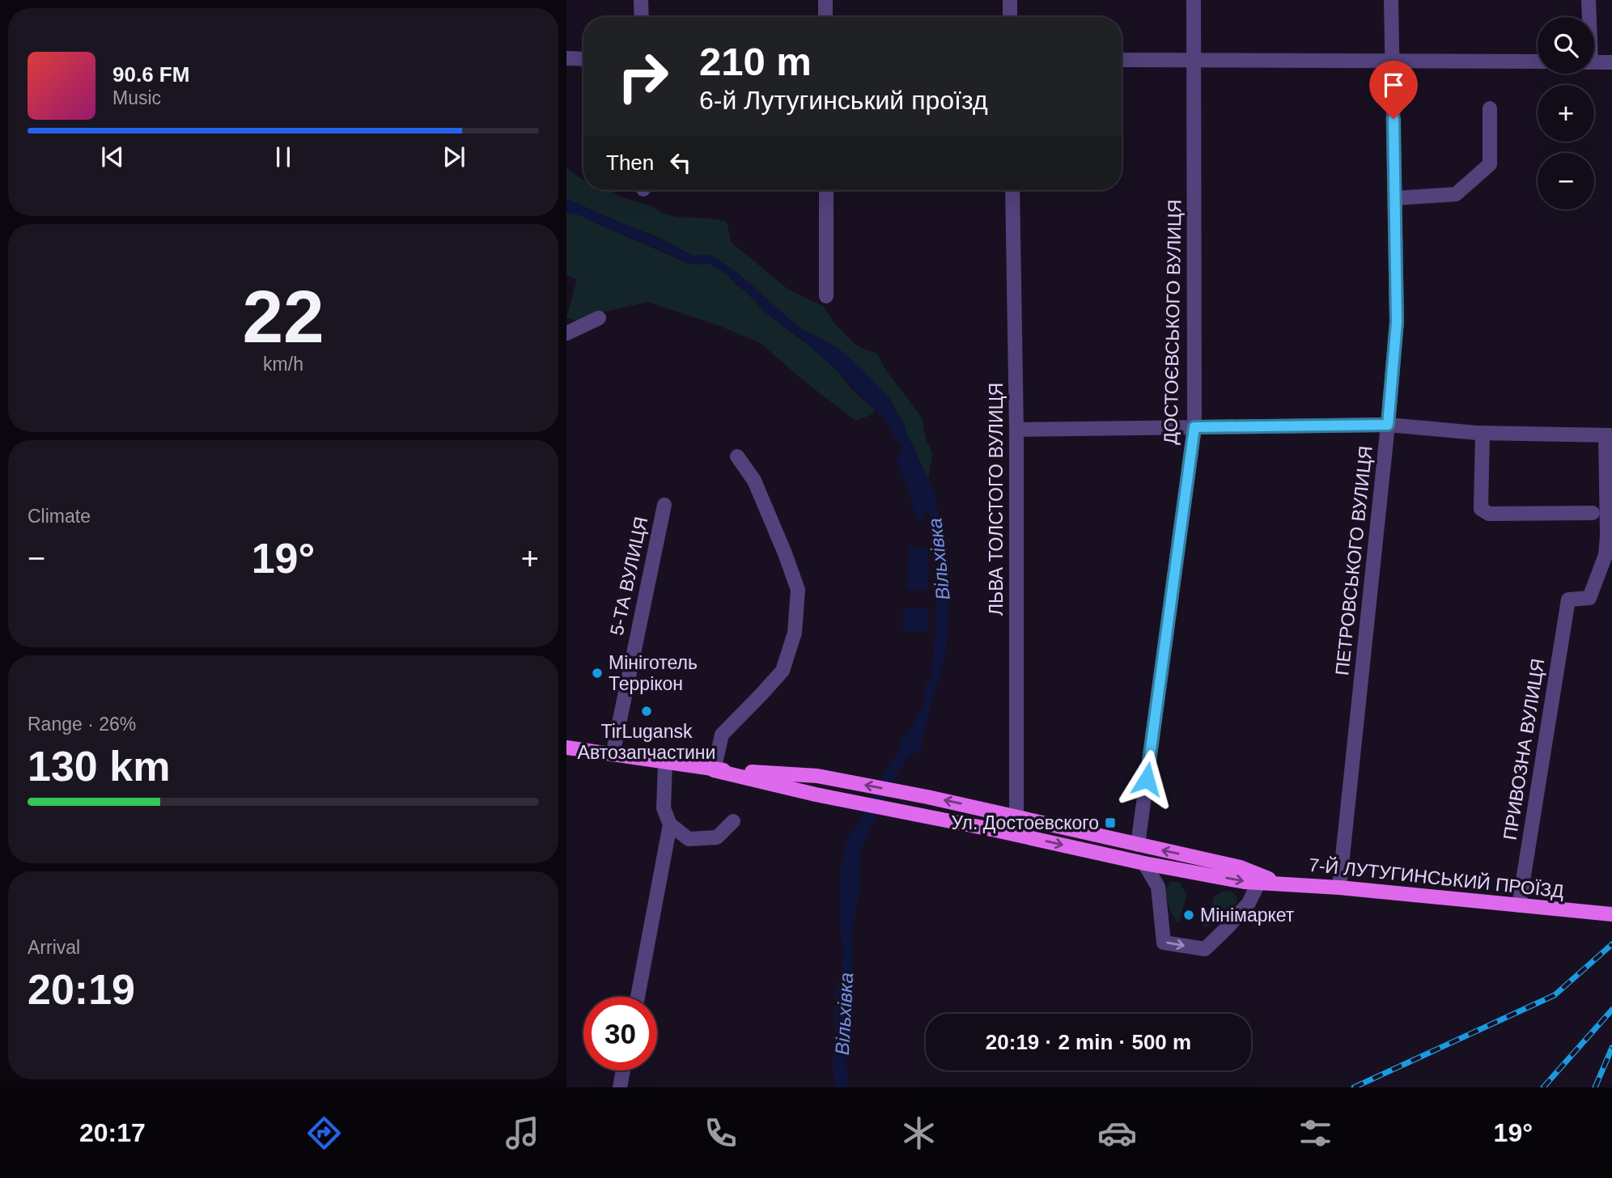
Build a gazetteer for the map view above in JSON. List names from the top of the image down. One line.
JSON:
{"streets":{"main road":["7-Й ЛУТУГИНСЬКИЙ ПРОЇЗД"],"street":["ДОСТОЄВСЬКОГО ВУЛИЦЯ","ЛЬВА ТОЛСТОГО ВУЛИЦЯ","ПЕТРОВСЬКОГО ВУЛИЦЯ","5-ТА ВУЛИЦЯ","ПРИВОЗНА ВУЛИЦЯ"]},"crossings":[["ДОСТОЄВСЬКОГО ВУЛИЦЯ","7-Й ЛУТУГИНСЬКИЙ ПРОЇЗД"],["ЛЬВА ТОЛСТОГО ВУЛИЦЯ","7-Й ЛУТУГИНСЬКИЙ ПРОЇЗД"],["ПЕТРОВСЬКОГО ВУЛИЦЯ","7-Й ЛУТУГИНСЬКИЙ ПРОЇЗД"],["ПРИВОЗНА ВУЛИЦЯ","7-Й ЛУТУГИНСЬКИЙ ПРОЇЗД"]],"water":["Вільхівка"],"places":{"other":["Мініготель Террікон","TirLugansk Автозапчастини","Мінімаркет"],"transit":["Ул. Достоевского"]},"page":{"map_buttons":["+","−"],"turn":["210 m","6-й Лутугинський проїзд"],"song":["90.6 FM","Music"],"then":"Then","tile":[["22","km/h"],"Climate",["Range · 26%","130 km"],["Arrival","20:19"]],"heat":["−","19°","+"],"limit":"30","trip":"20:19 · 2 min · 500 m","tabs":["20:17","19°"]}}
